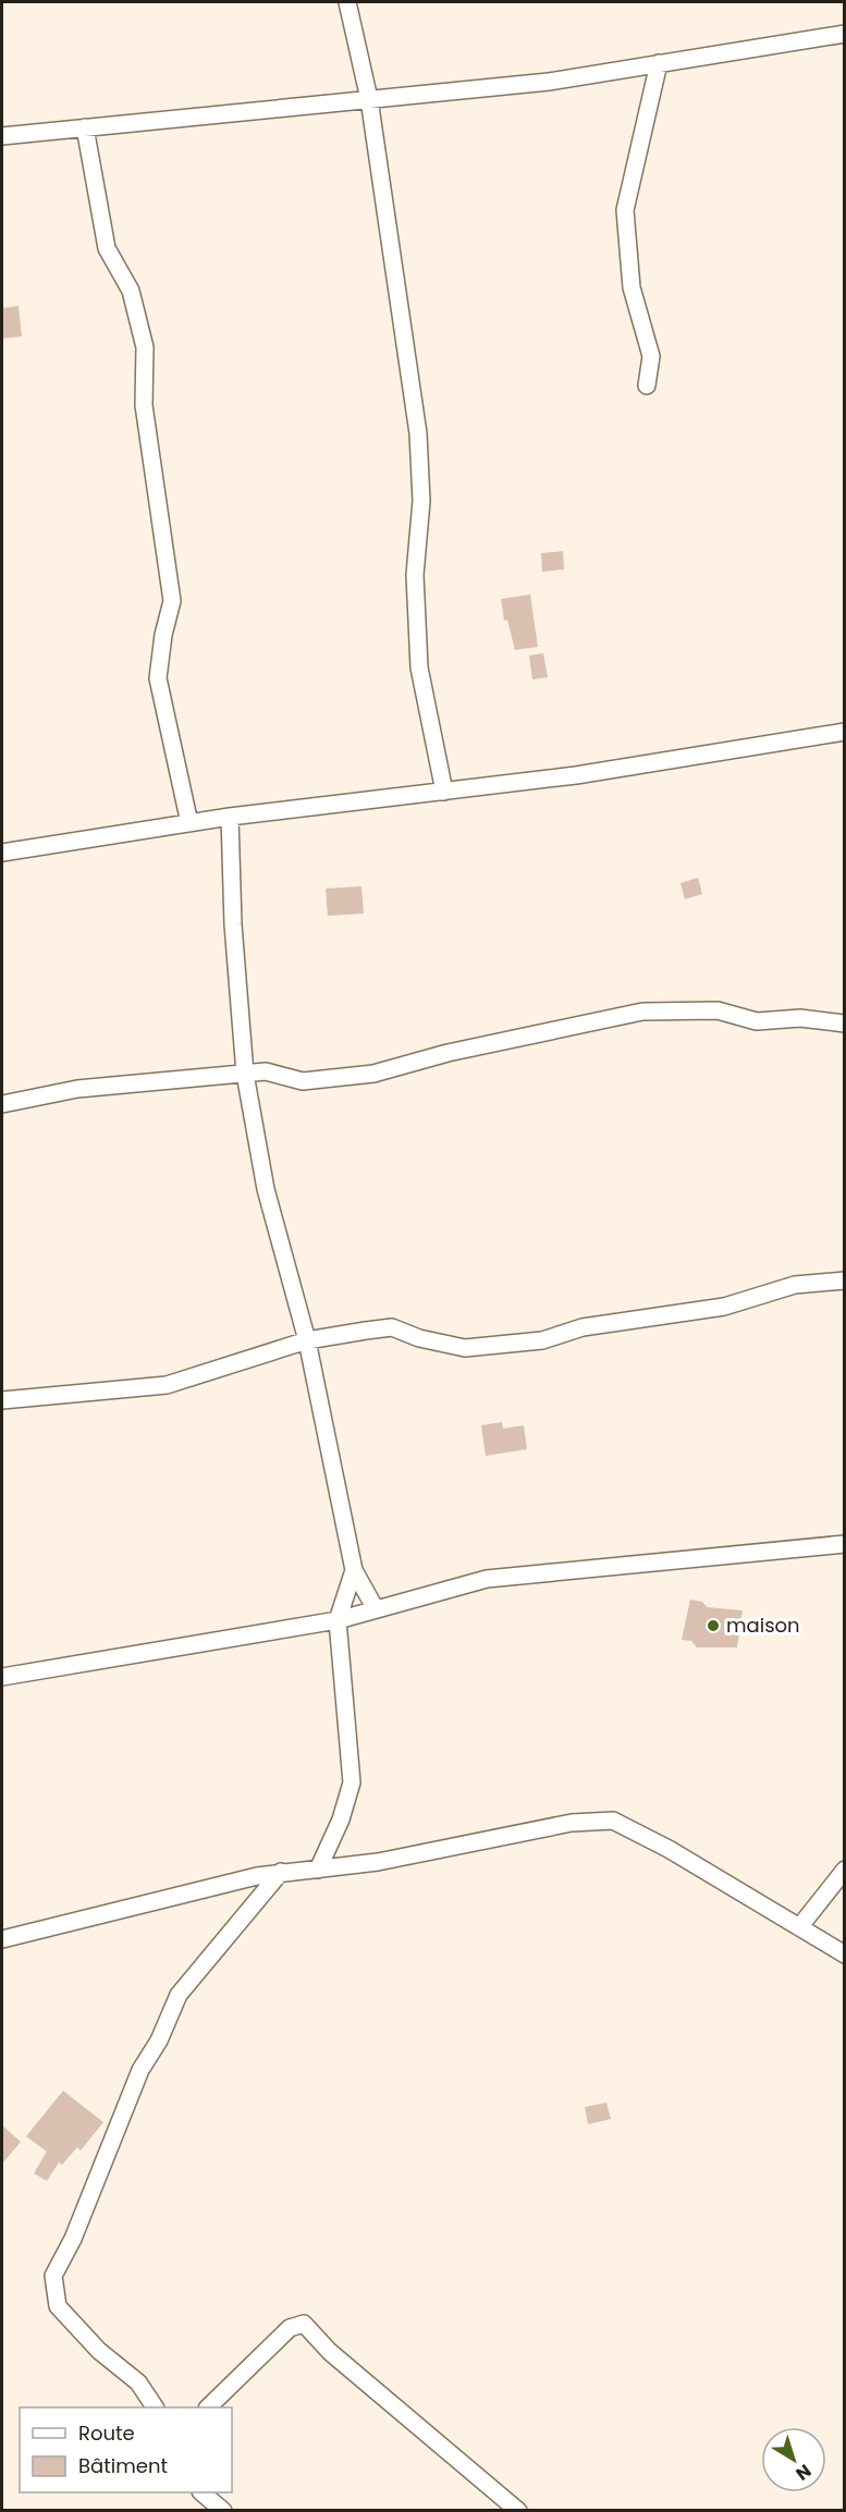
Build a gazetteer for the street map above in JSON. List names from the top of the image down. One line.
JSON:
{"places":["maison"],"legend":["Route","Bâtiment"],"north":"bottom right"}
